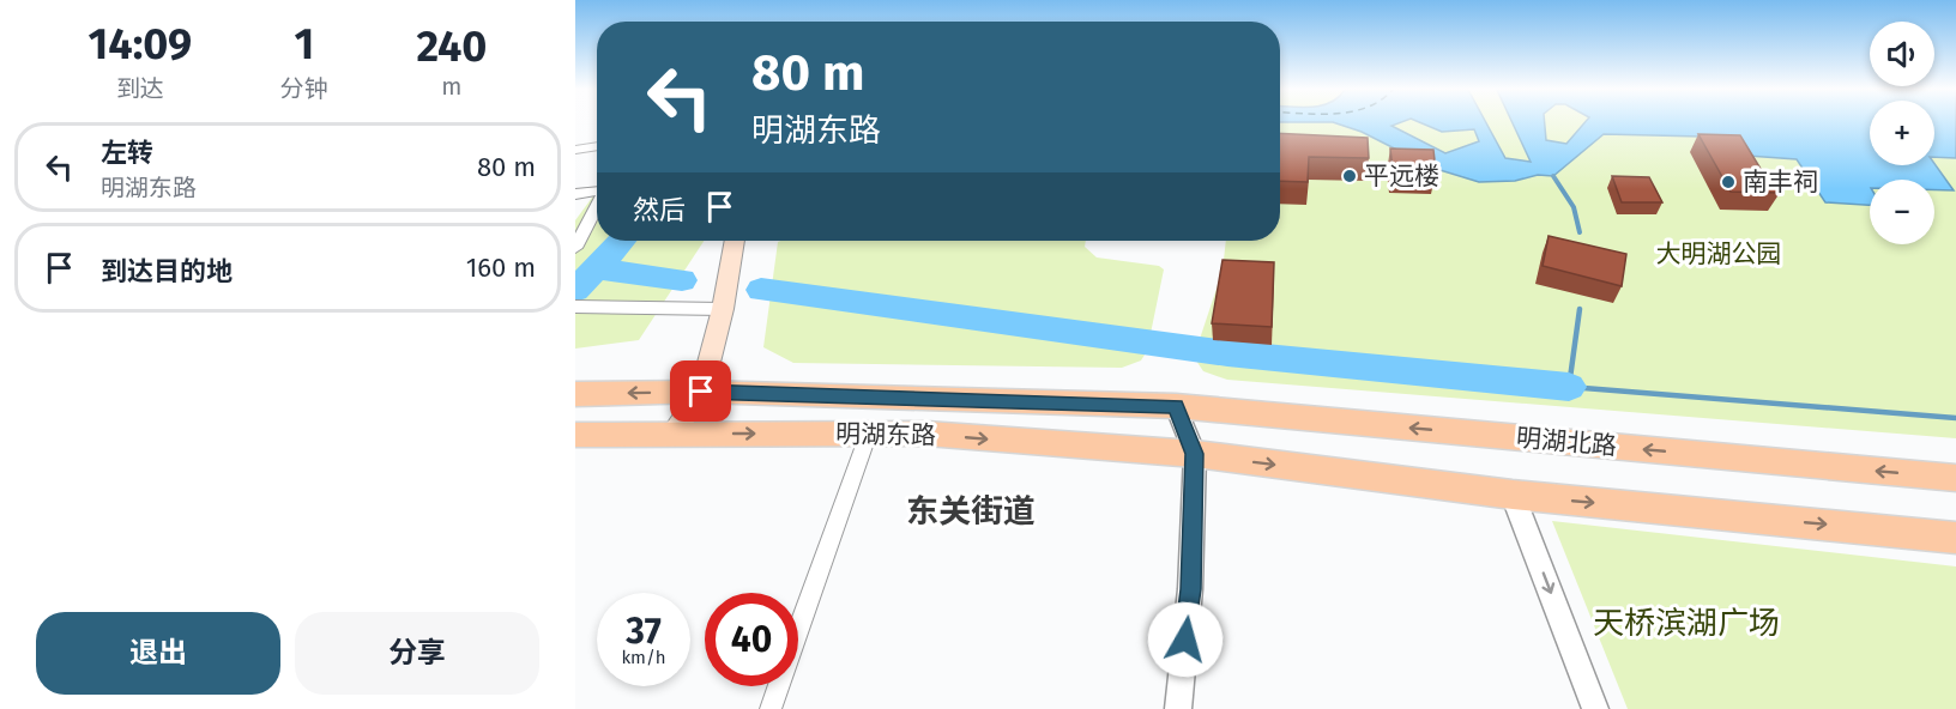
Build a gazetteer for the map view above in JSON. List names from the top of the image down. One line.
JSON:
{"streets":{"main road":["明湖东路","明湖北路"]},"crossings":[["明湖东路","明湖北路"]],"districts":["东关街道"],"parks":["大明湖公园","天桥滨湖广场"],"places":["平远楼","南丰祠"],"page":{"eta":["14:09","到达","1","分钟","240","m"],"map_buttons":["+","−"],"turn":["80 m","明湖东路"],"list":[{"name":"左转","note":"明湖东路","value":"80 m"},{"name":"到达目的地","value":"160 m"}],"then":"然后","speed":"37 km/h","limit":"40","buttons":["退出","分享"]}}
